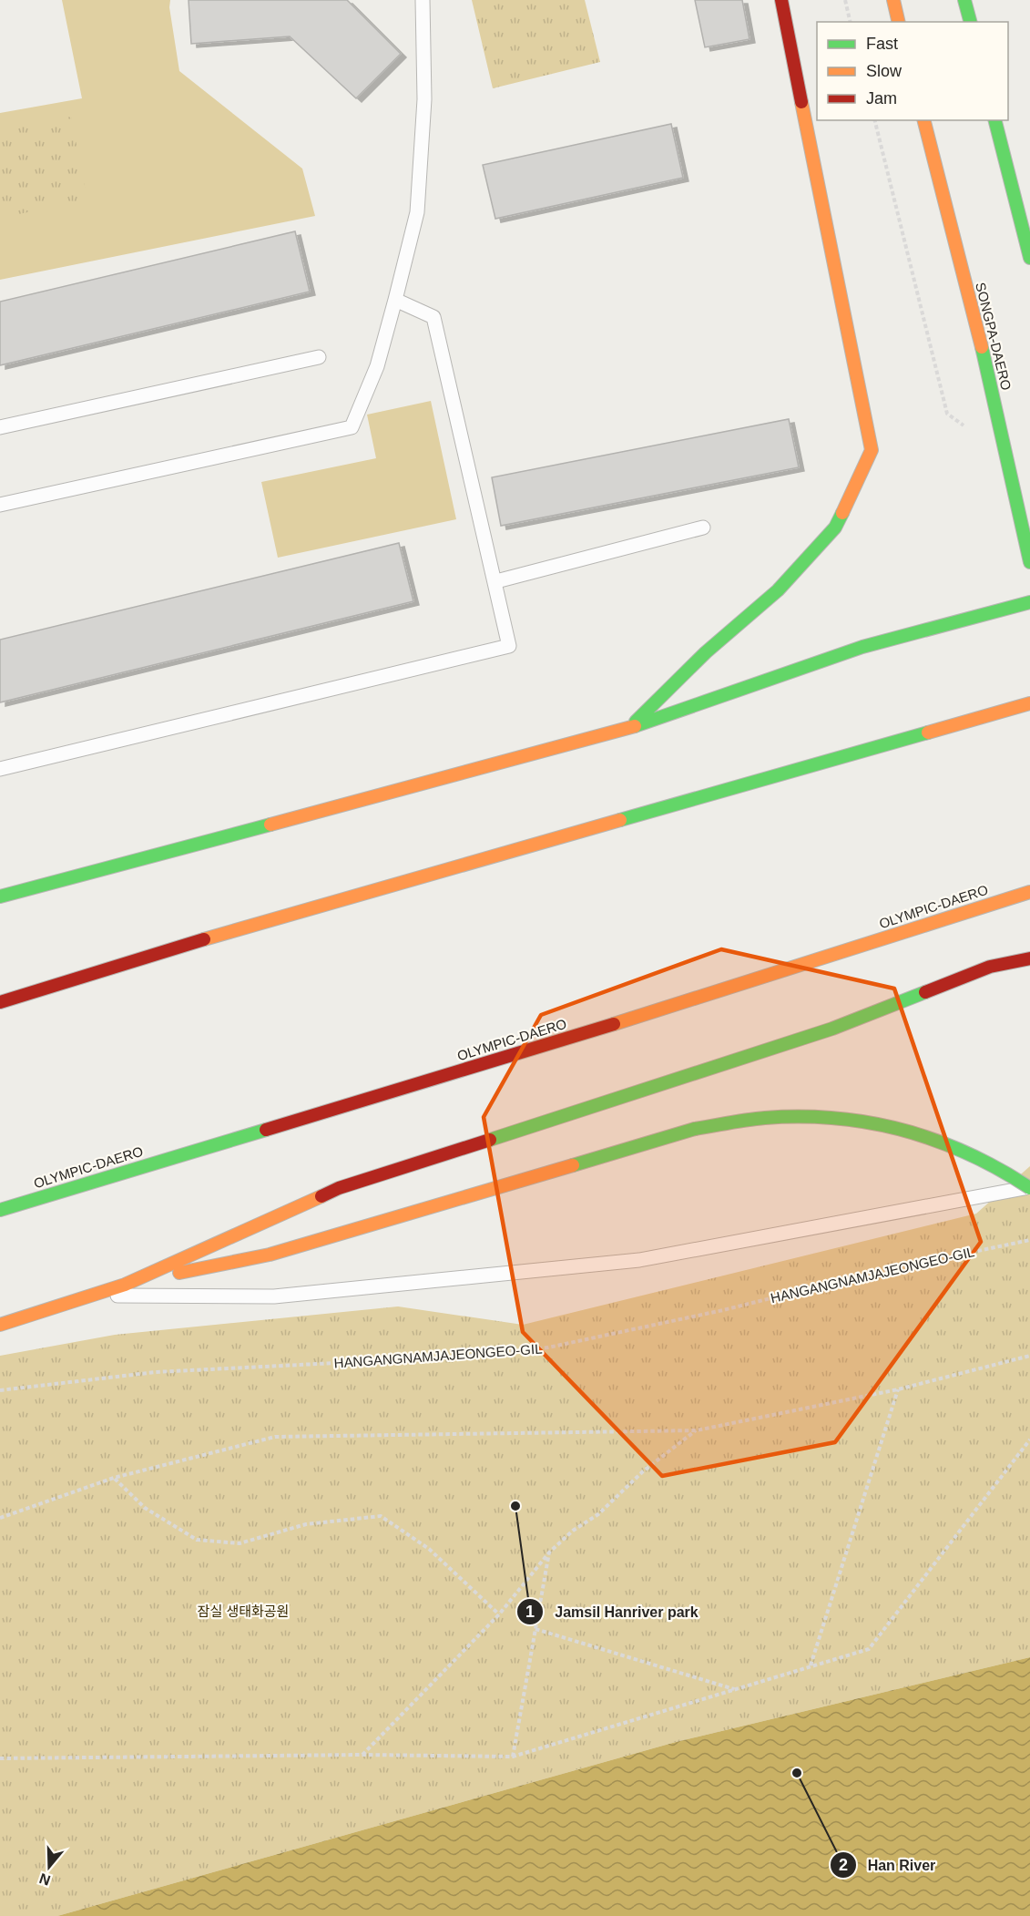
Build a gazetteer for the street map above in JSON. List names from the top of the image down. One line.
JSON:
{"streets":{"main road":["SONGPA-DAERO","OLYMPIC-DAERO"],"path":["HANGANGNAMJAJEONGEO-GIL"]},"parks":["잠실 생태화공원"],"places":["Jamsil Hanriver park","Han River"],"legend":["Fast","Slow","Jam"],"north":"bottom"}
